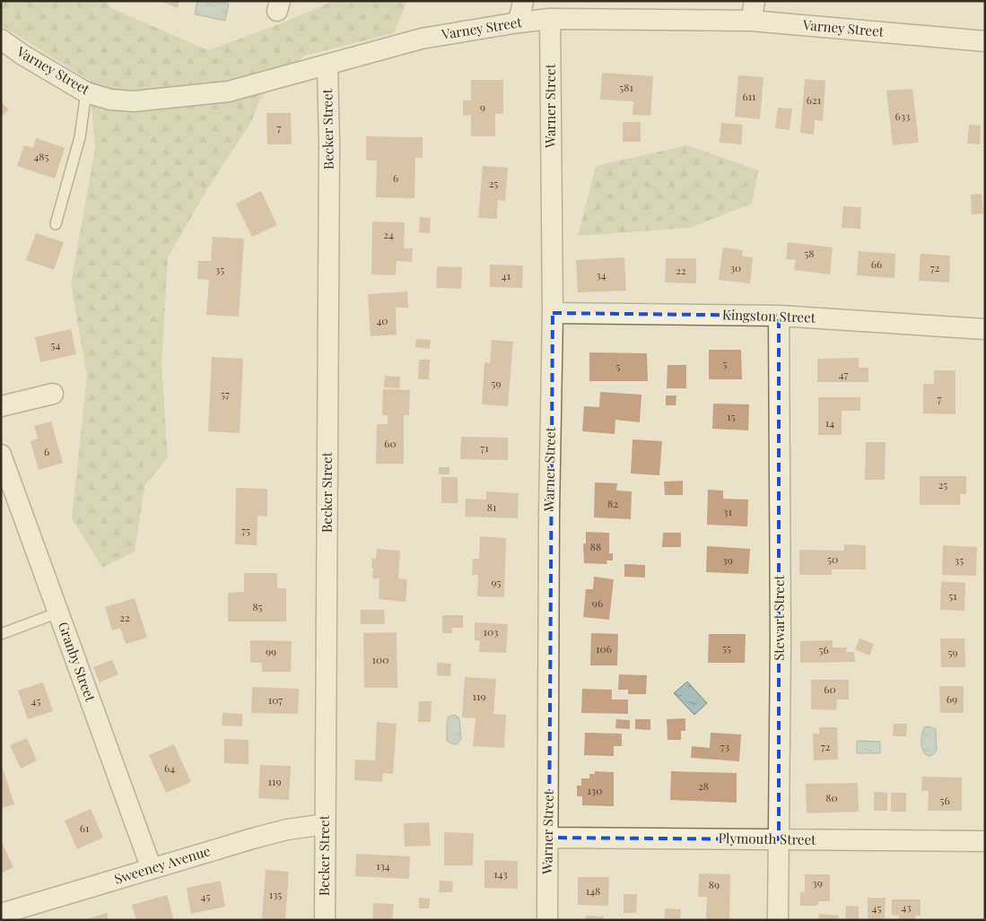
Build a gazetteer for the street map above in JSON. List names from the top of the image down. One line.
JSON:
{"streets":{"street":["Varney Street","Warner Street","Becker Street","Kingston Street","Stewart Street","Granby Street","Plymouth Street","Sweeney Avenue"]},"crossings":[["Varney Street","Warner Street"],["Varney Street","Becker Street"],["Warner Street","Kingston Street"],["Warner Street","Plymouth Street"],["Becker Street","Sweeney Avenue"],["Kingston Street","Stewart Street"],["Stewart Street","Plymouth Street"],["Granby Street","Sweeney Avenue"]],"house_numbers":["581","611","621","9","633","7","485","6","25","24","58","66","30","72","35","22","34","41","40","54","5","5","47","59","57","7","15","14","60","71","6","25","82","81","31","75","88","50","39","35","95","51","96","85","22","103","55","106","56","99","59","100","60","119","69","107","45","73","72","64","119","28","130","80","56","61","134","143","39","89","148","135","45","43","45"]}
